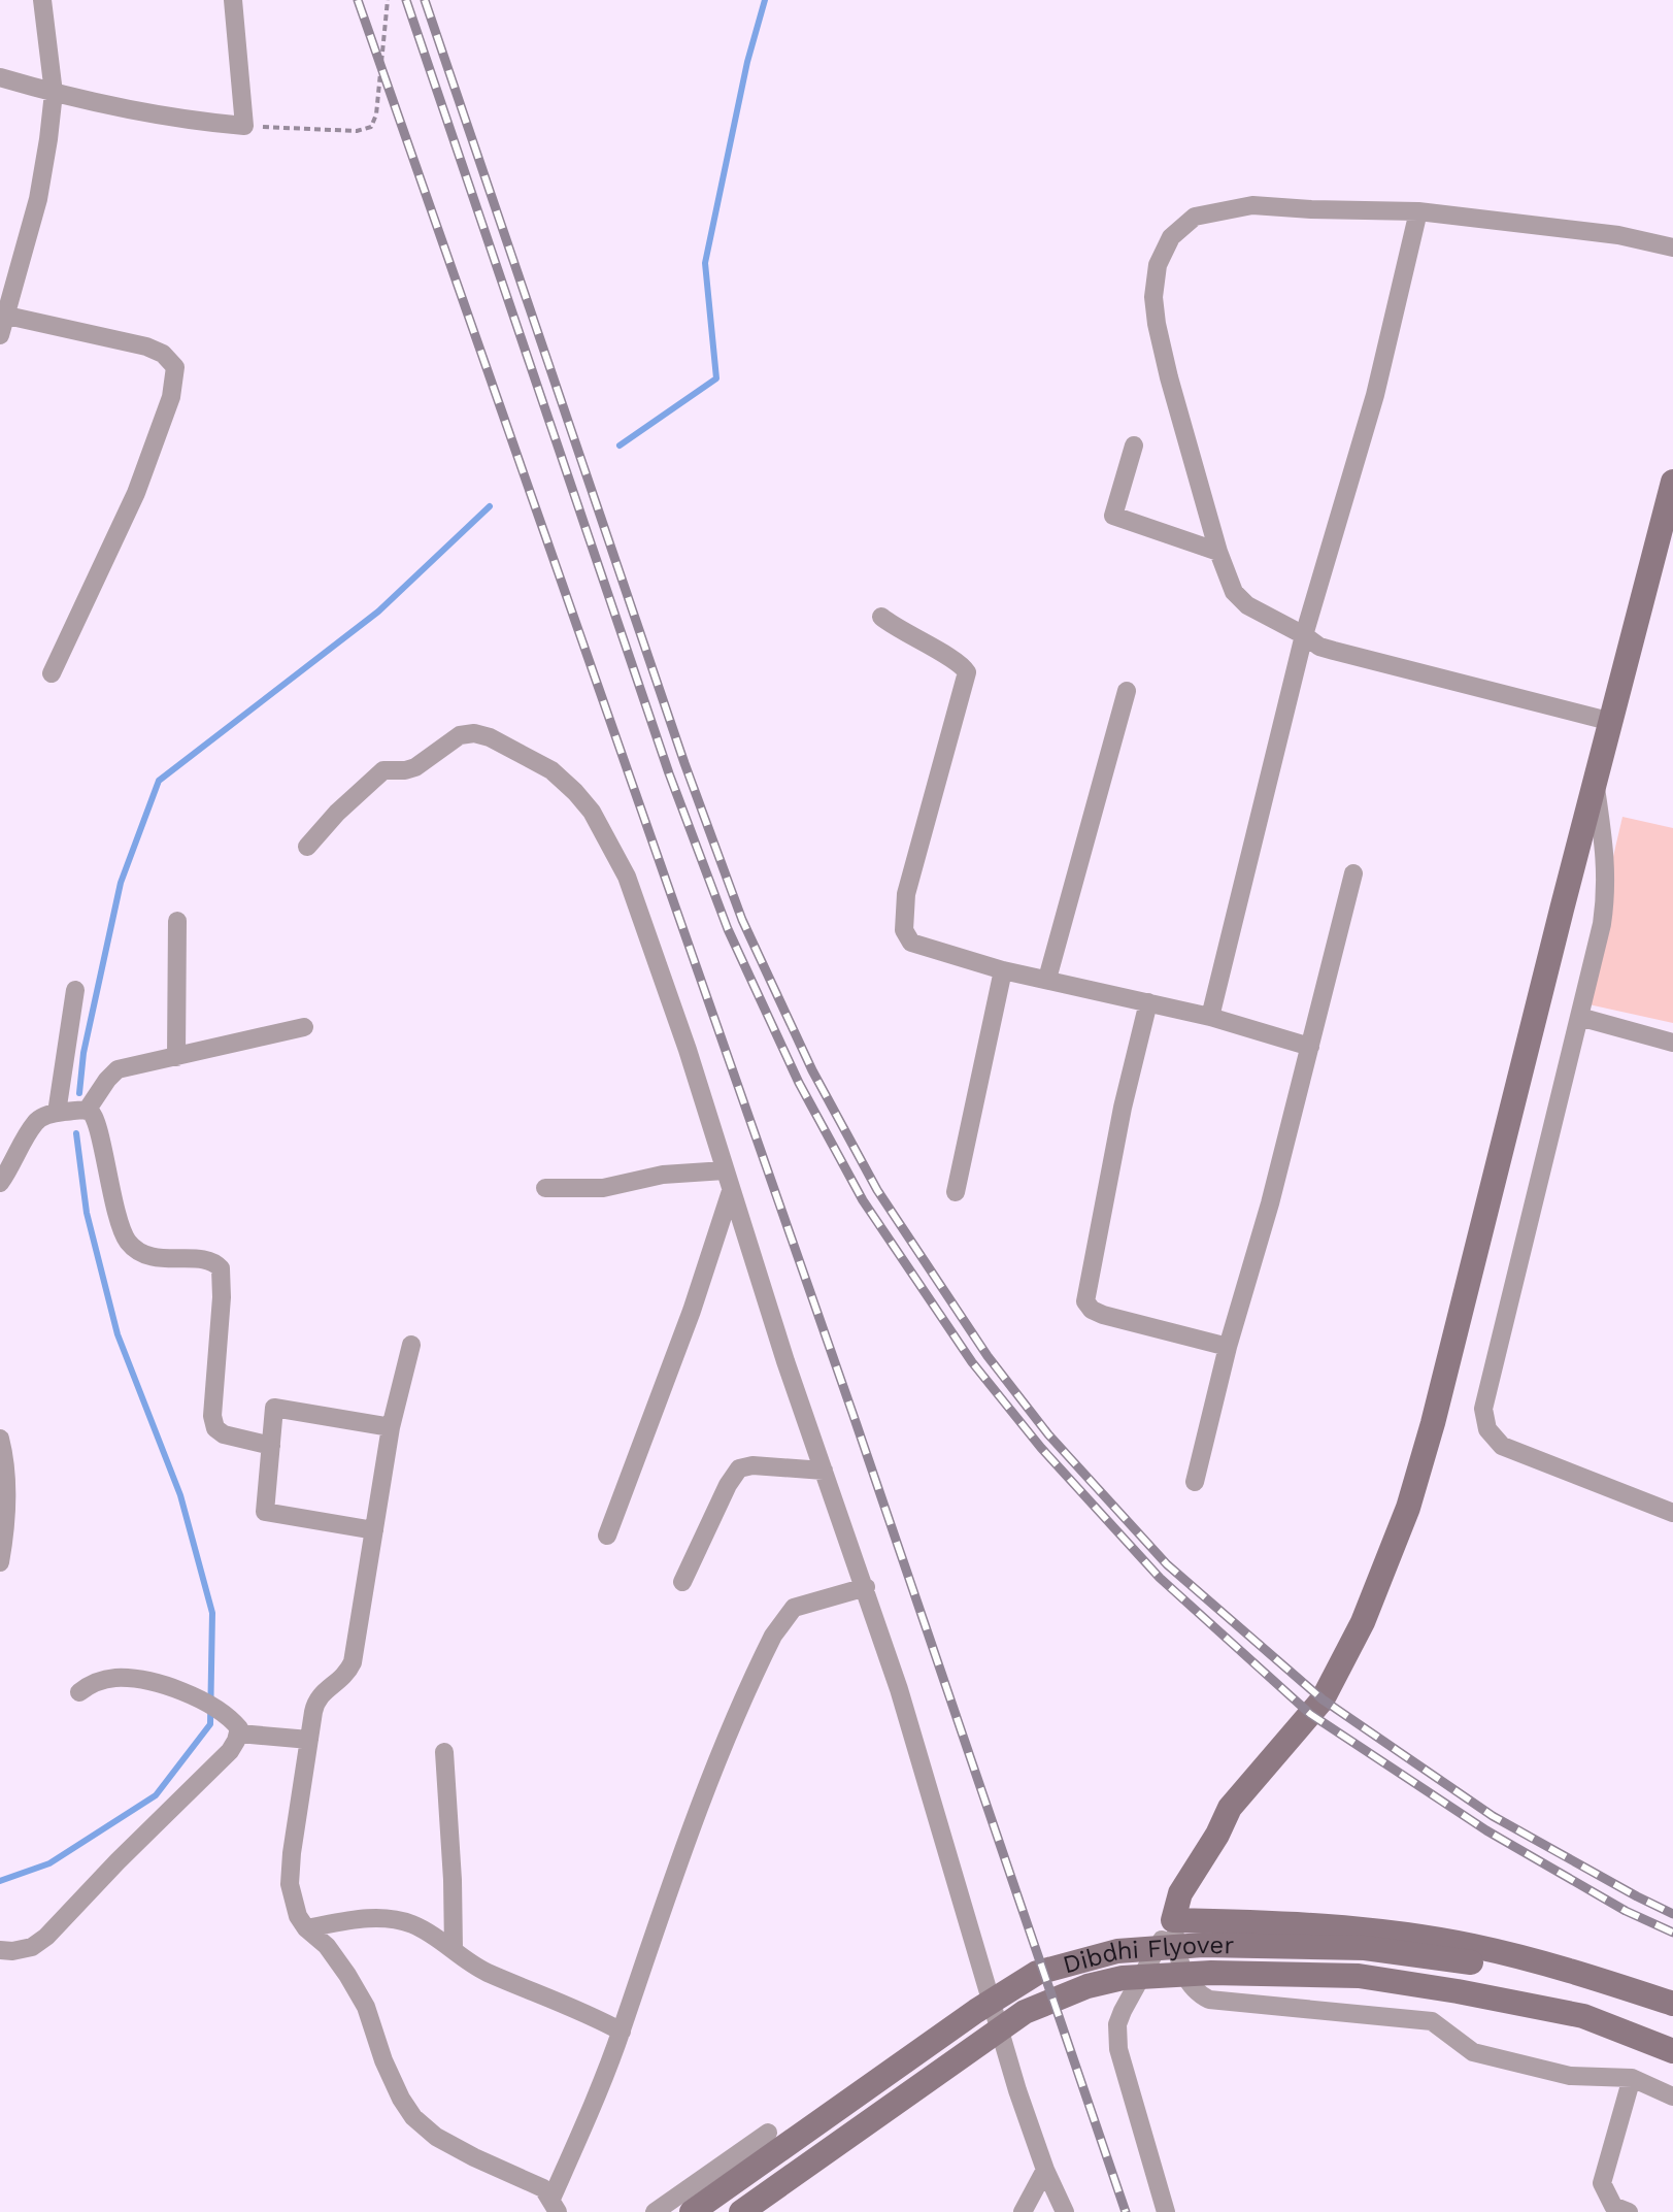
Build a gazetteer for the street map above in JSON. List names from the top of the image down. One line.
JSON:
{"streets":{"main road":["Dibdhi Flyover"]}}
